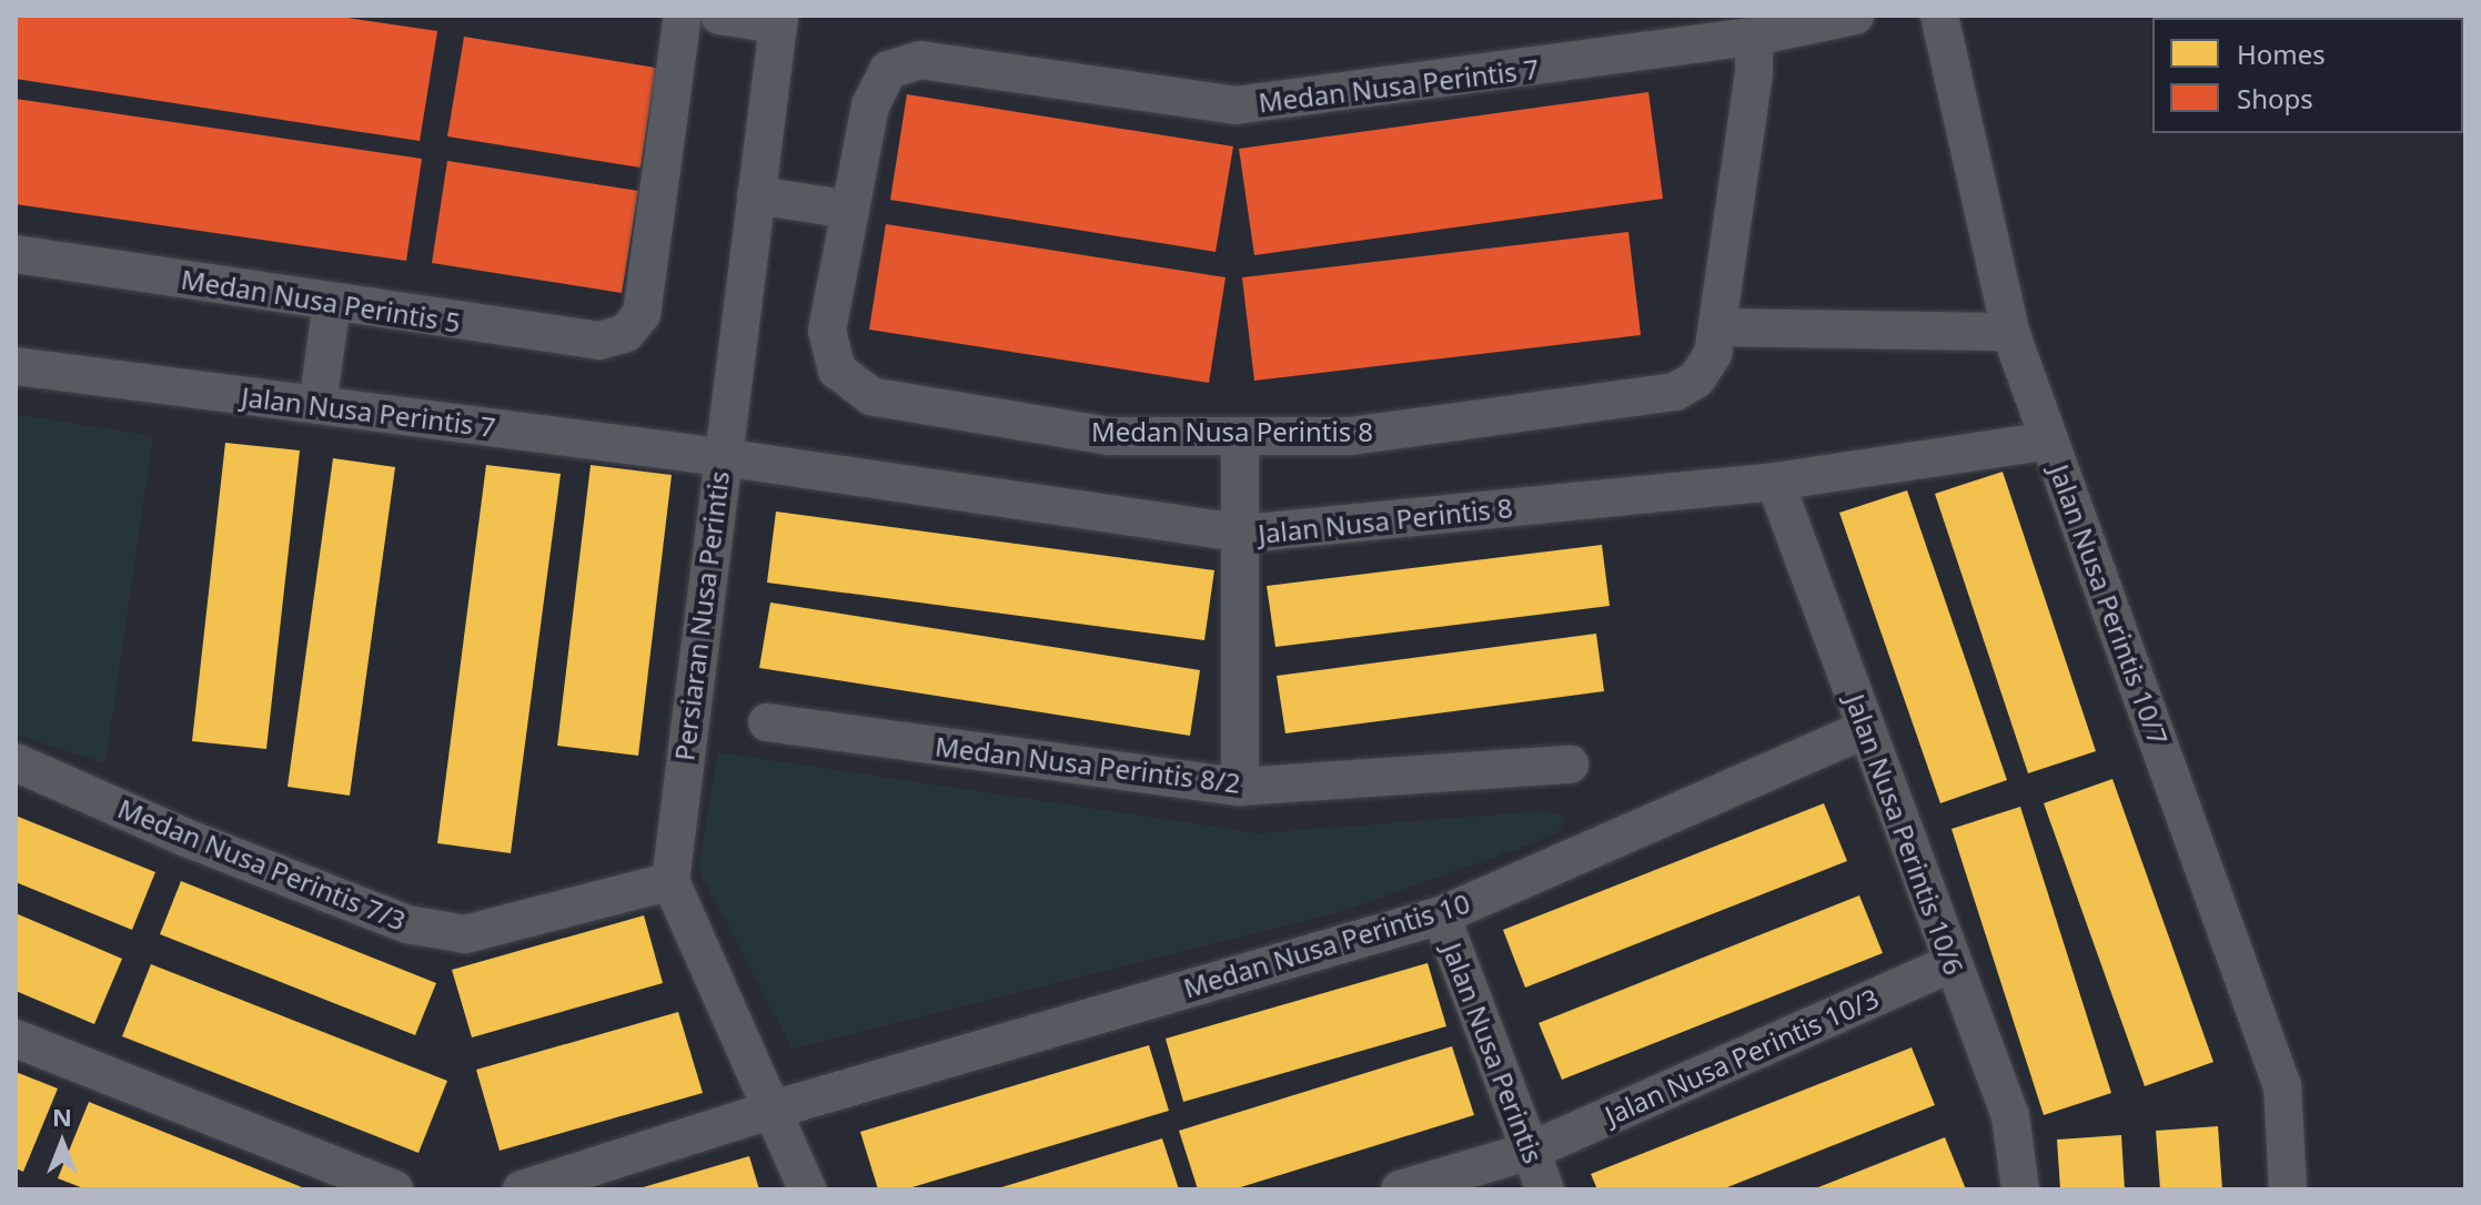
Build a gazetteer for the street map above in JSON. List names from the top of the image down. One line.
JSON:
{"streets":{"street":["Medan Nusa Perintis 7","Medan Nusa Perintis 5","Jalan Nusa Perintis 7","Medan Nusa Perintis 8","Jalan Nusa Perintis 8","Jalan Nusa Perintis 10/7","Persiaran Nusa Perintis","Medan Nusa Perintis 8/2","Jalan Nusa Perintis 10/6","Medan Nusa Perintis 7/3","Medan Nusa Perintis 10","Jalan Nusa Perintis","Jalan Nusa Perintis 10/3"]},"crossings":[["Medan Nusa Perintis 7","Medan Nusa Perintis 8"],["Jalan Nusa Perintis 7","Jalan Nusa Perintis 8"],["Jalan Nusa Perintis 7","Persiaran Nusa Perintis"],["Jalan Nusa Perintis 8","Jalan Nusa Perintis 10/7"],["Jalan Nusa Perintis 8","Persiaran Nusa Perintis"],["Jalan Nusa Perintis 8","Jalan Nusa Perintis 10/6"],["Persiaran Nusa Perintis","Medan Nusa Perintis 7/3"],["Jalan Nusa Perintis 10/6","Medan Nusa Perintis 10"],["Jalan Nusa Perintis 10/6","Jalan Nusa Perintis 10/3"],["Medan Nusa Perintis 10","Jalan Nusa Perintis"],["Jalan Nusa Perintis","Jalan Nusa Perintis 10/3"]],"legend":["Homes","Shops"],"north":"top"}
